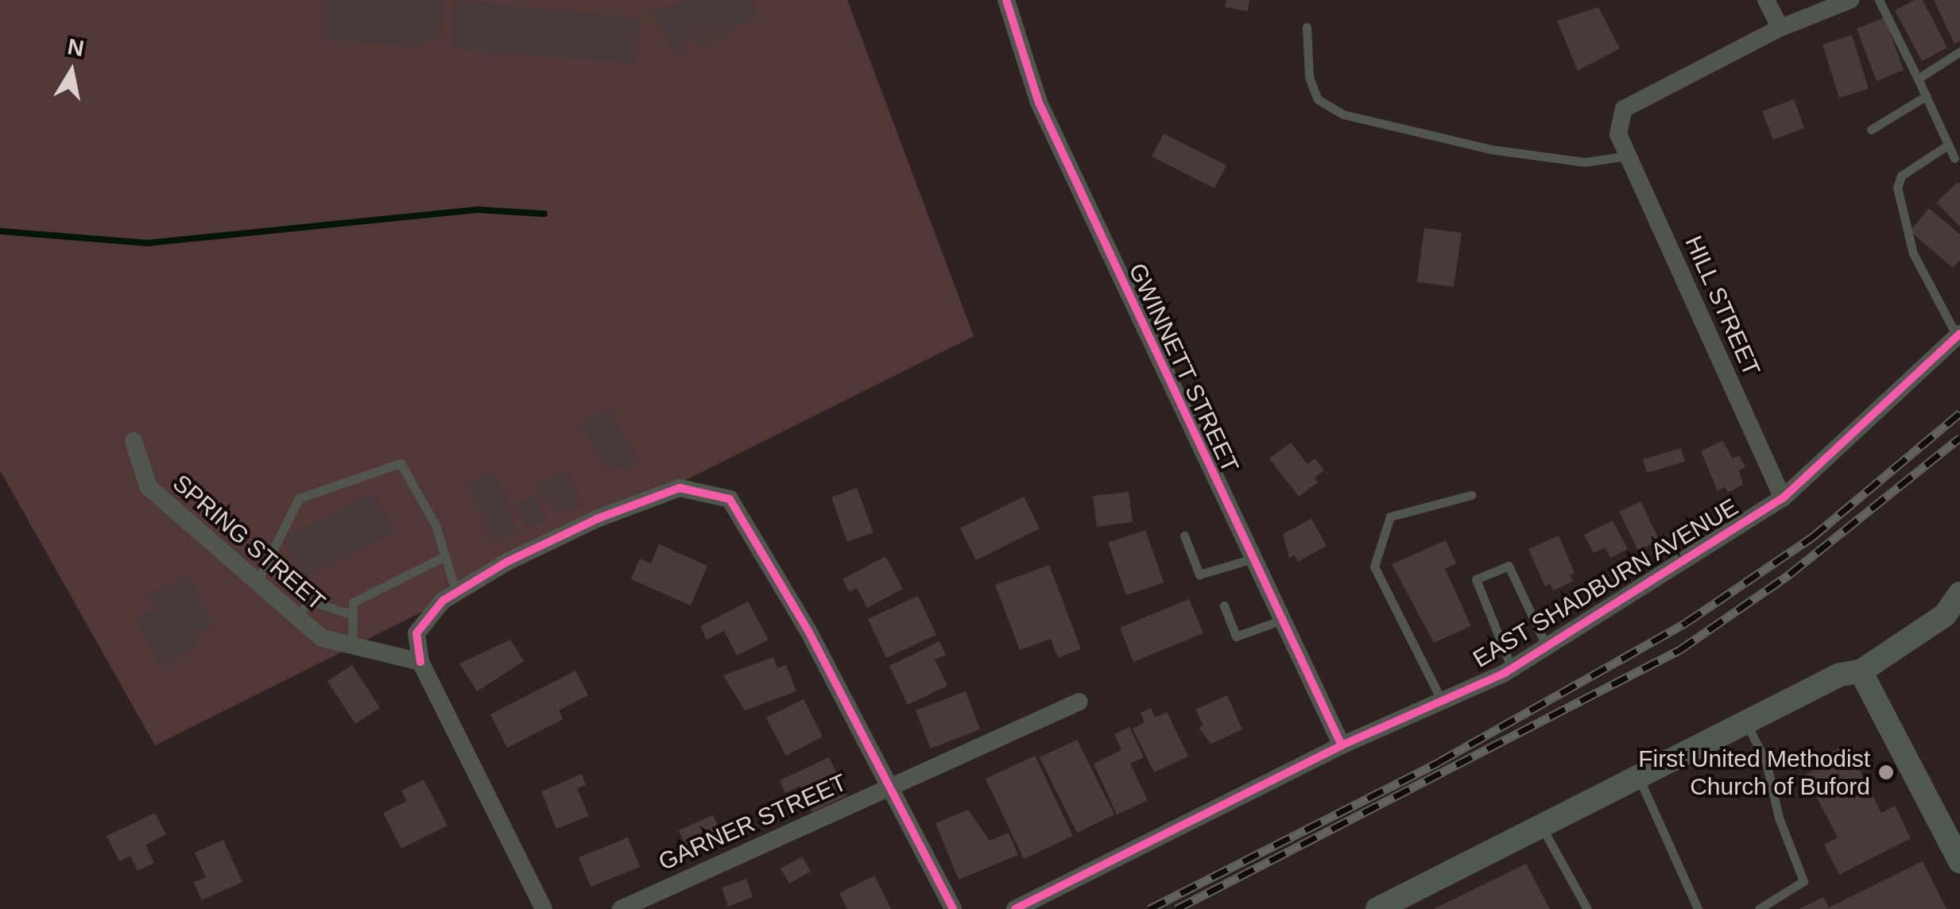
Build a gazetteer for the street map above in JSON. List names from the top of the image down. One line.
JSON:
{"streets":{"street":["HILL STREET","GWINNETT STREET","SPRING STREET","EAST SHADBURN AVENUE","GARNER STREET"]},"crossings":[["HILL STREET","EAST SHADBURN AVENUE"],["GWINNETT STREET","EAST SHADBURN AVENUE"]],"places":["First United Methodist Church of Buford"],"north":"top"}
